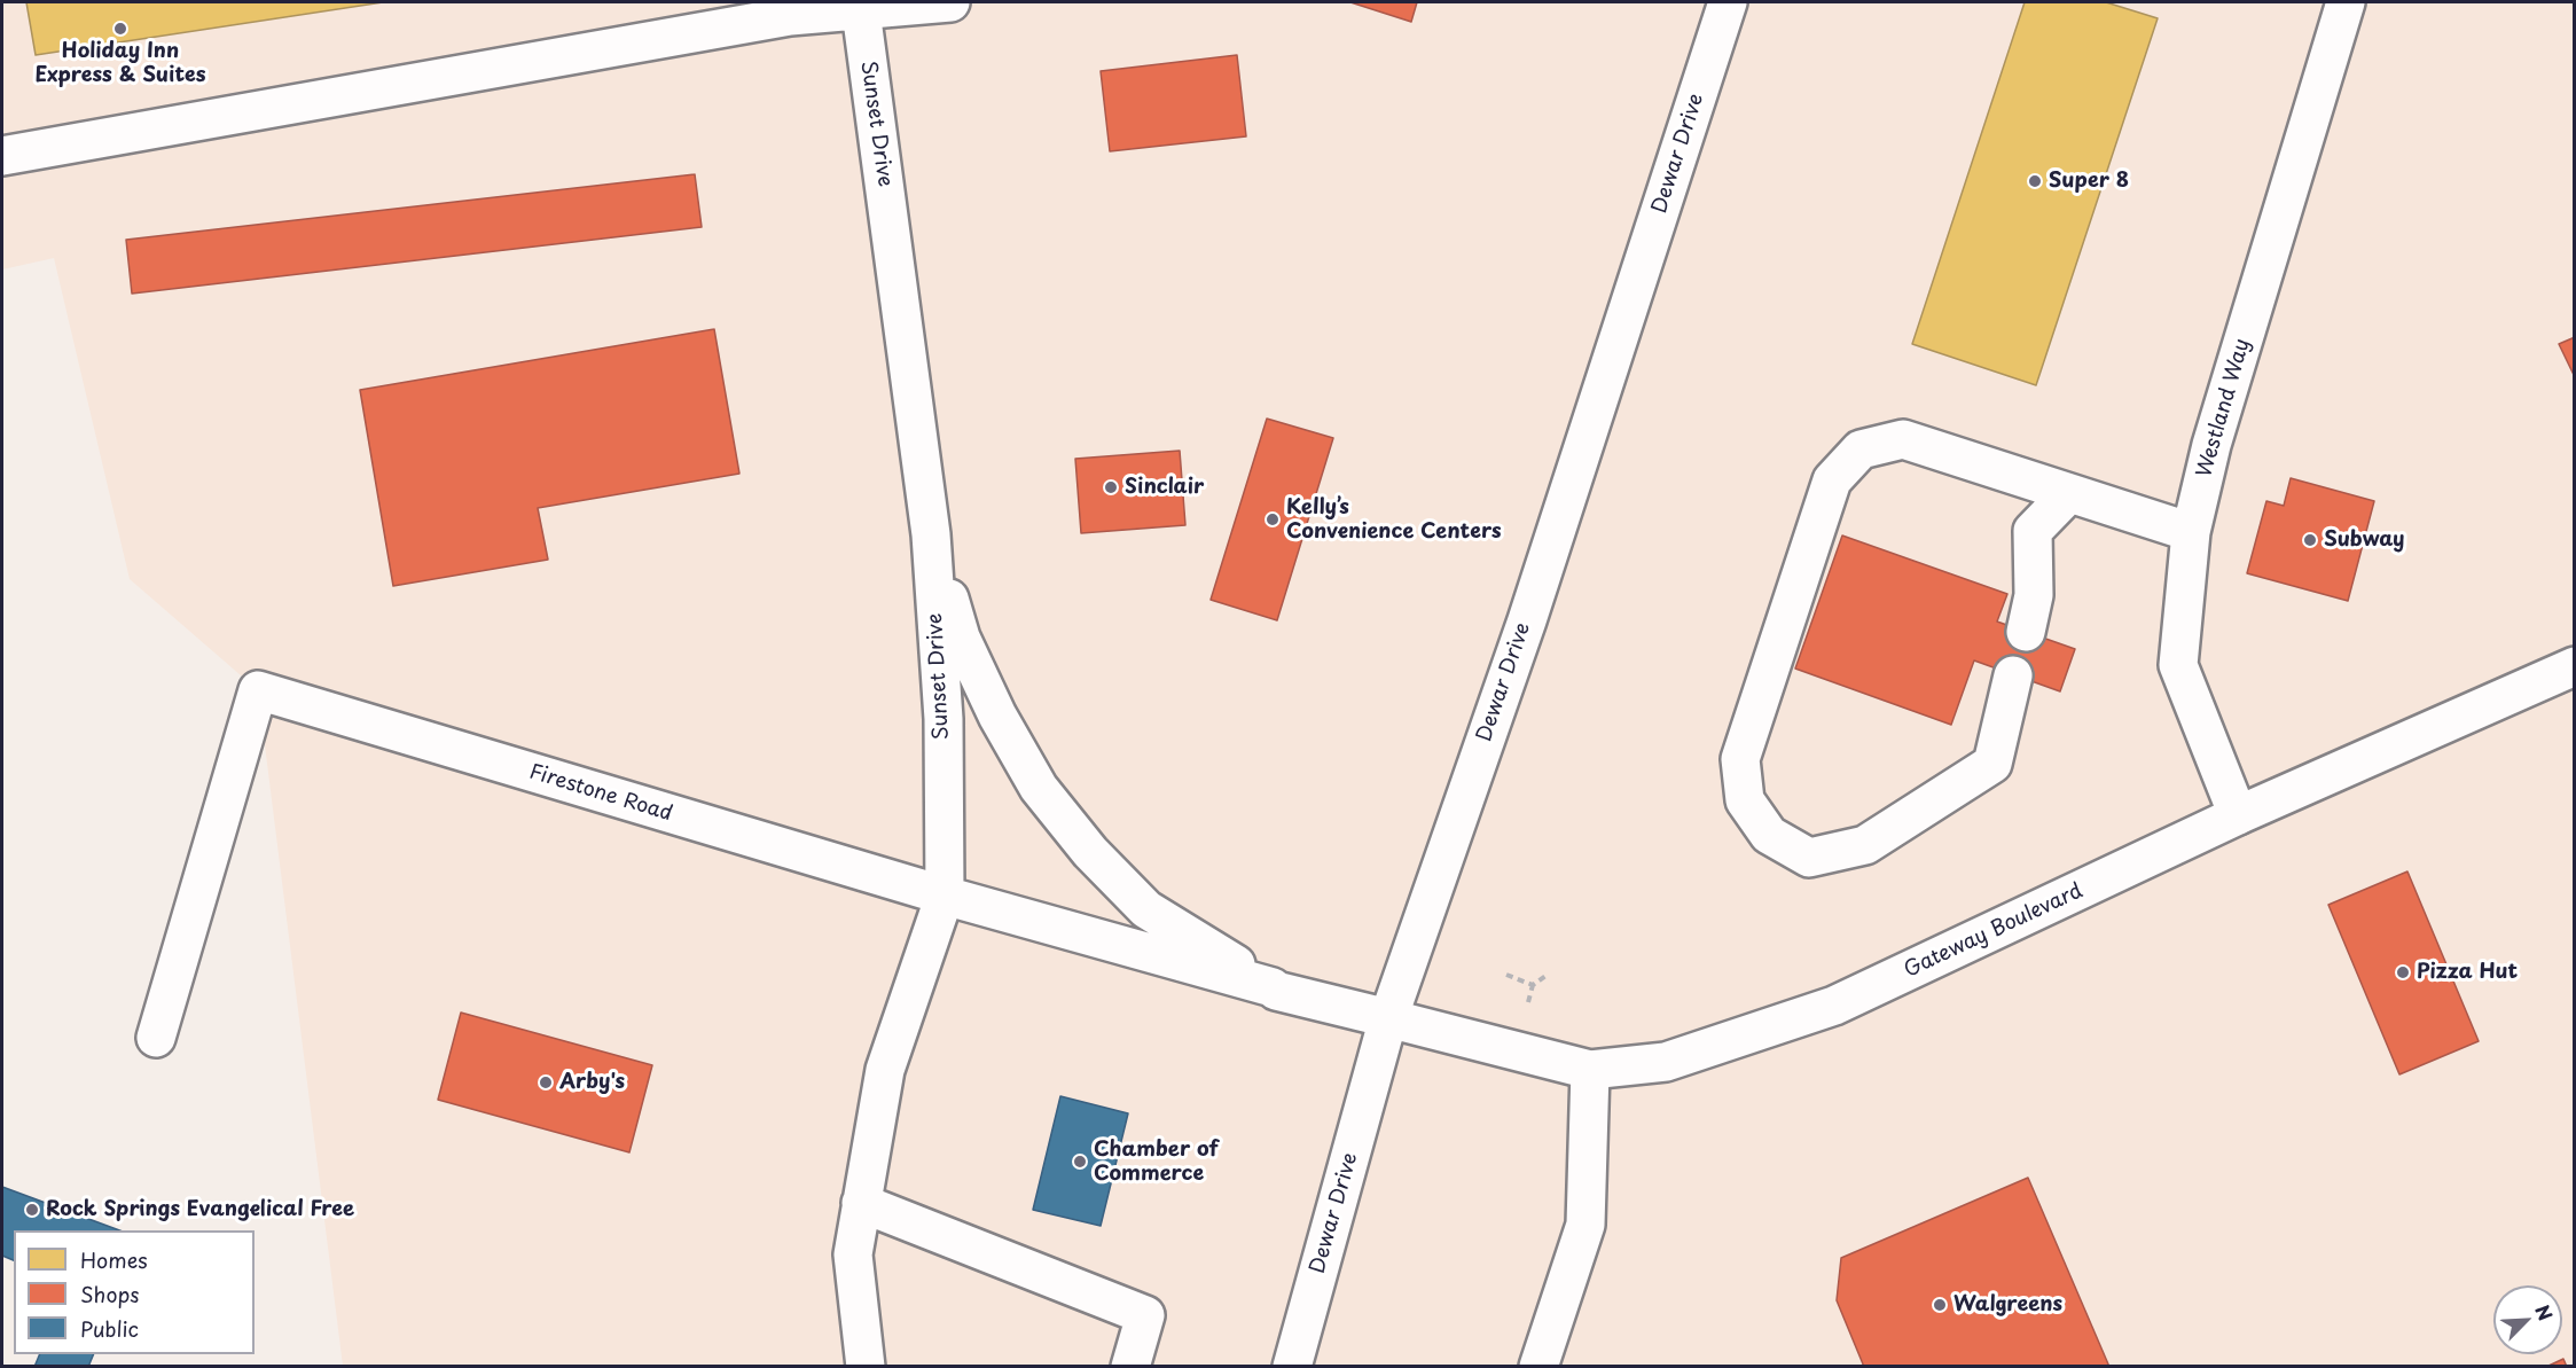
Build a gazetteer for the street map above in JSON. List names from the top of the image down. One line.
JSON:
{"streets":{"street":["Sunset Drive","Dewar Drive","Westland Way","Firestone Road","Gateway Boulevard"]},"crossings":[["Sunset Drive","Firestone Road"],["Dewar Drive","Gateway Boulevard"],["Westland Way","Gateway Boulevard"]],"places":["Holiday Inn Express & Suites","Super 8","Sinclair","Kelly’s Convenience Centers","Subway","Pizza Hut","Arby's","Chamber of Commerce","Rock Springs Evangelical Free","Walgreens"],"legend":["Homes","Shops","Public"],"north":"top right"}
